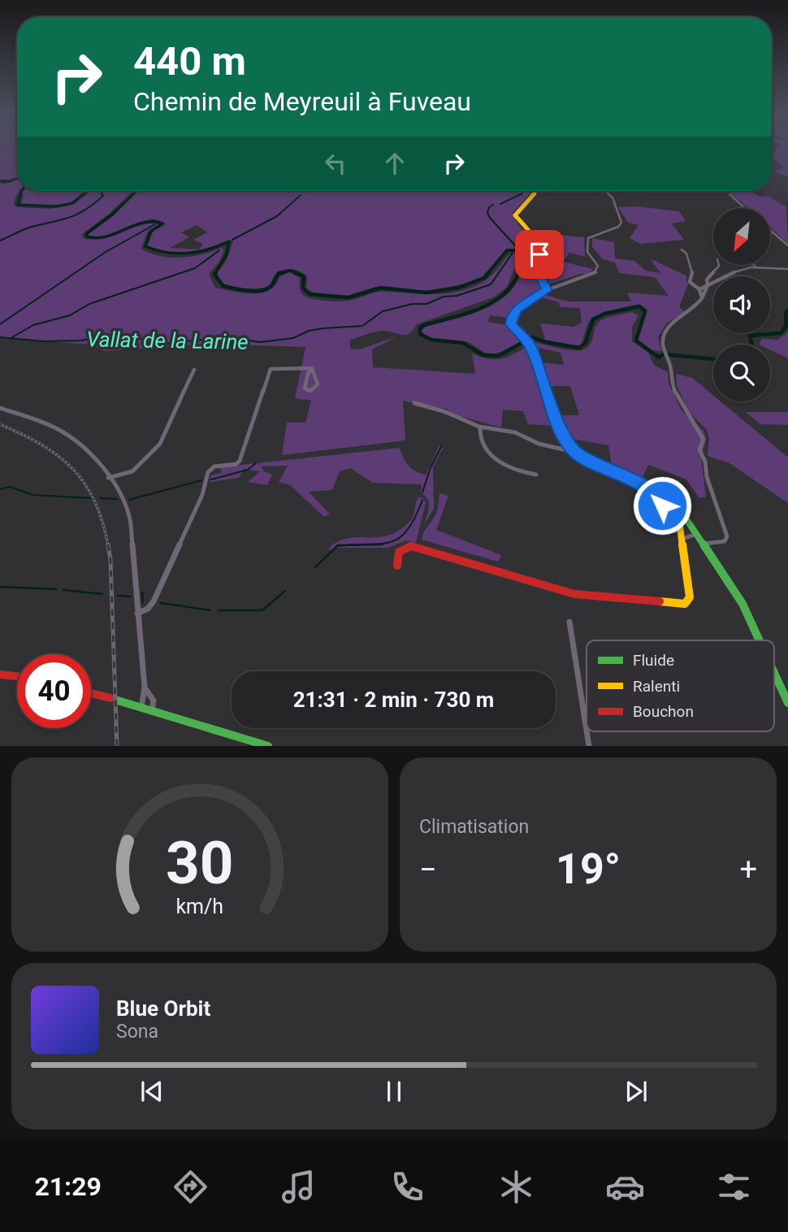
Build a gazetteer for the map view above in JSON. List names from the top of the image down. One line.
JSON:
{"water":["Vallat de la Larine"],"legend":["Fluide","Ralenti","Bouchon"],"north":"bottom left","page":{"turn":["440 m","Chemin de Meyreuil à Fuveau"],"limit":"40","trip":"21:31 · 2 min · 730 m","tile":"Climatisation","heat":["−","19°","+"],"song":["Blue Orbit","Sona"],"tabs":"21:29","gauge":["30","km/h"]}}
